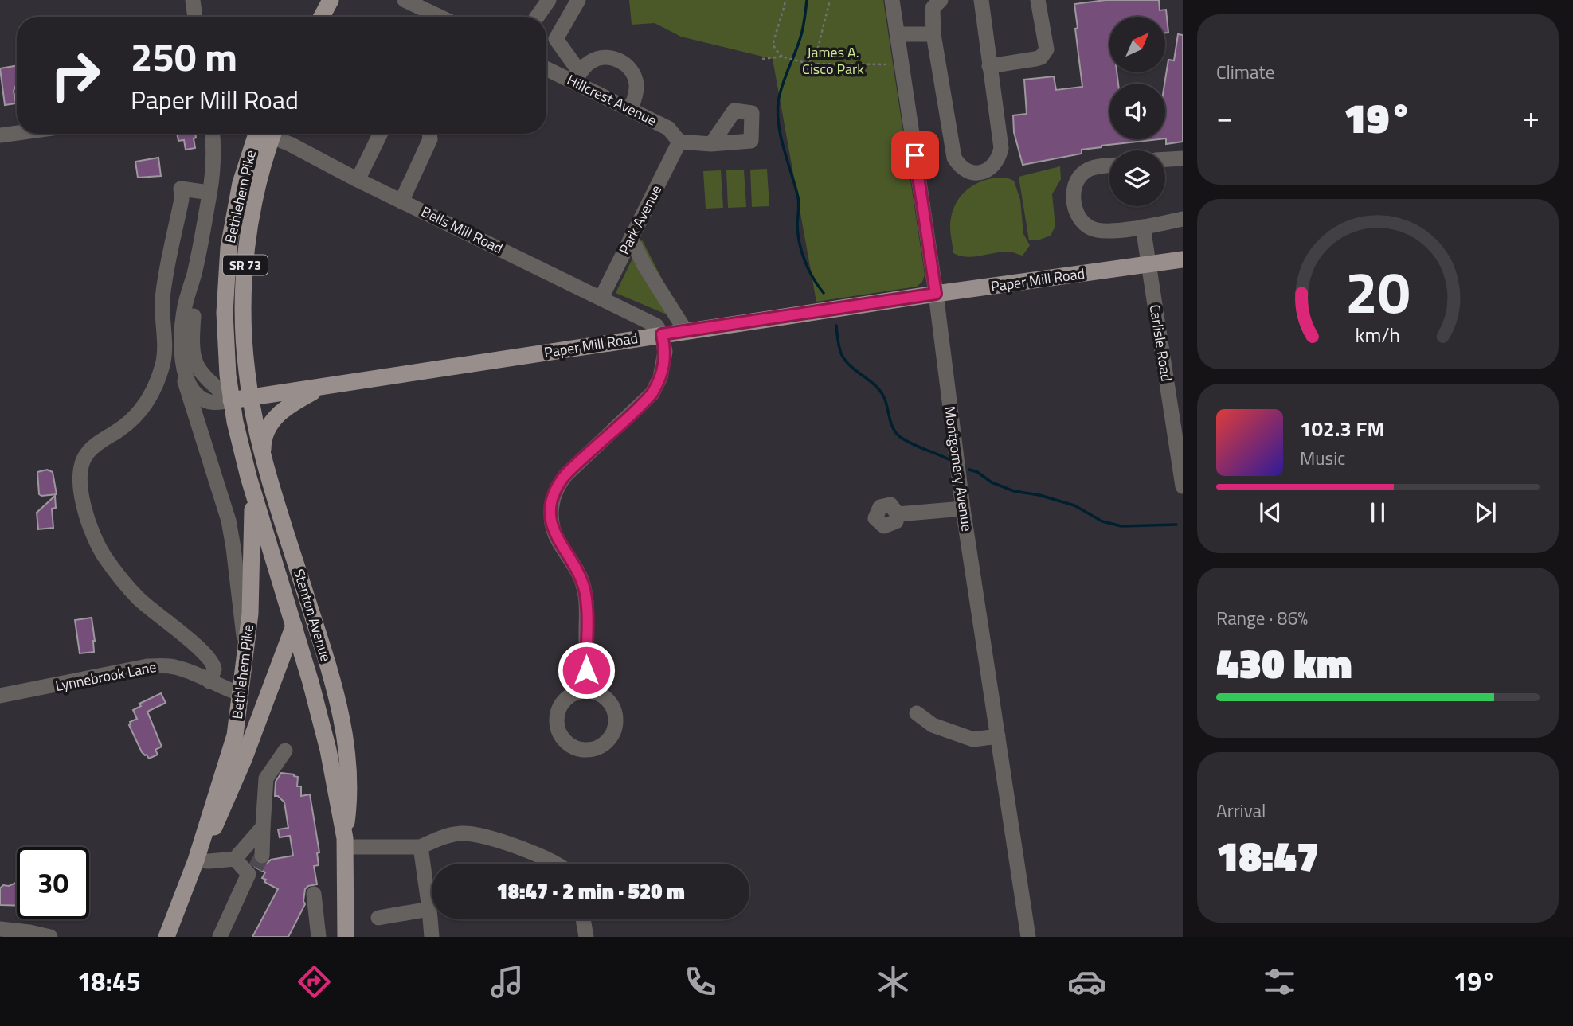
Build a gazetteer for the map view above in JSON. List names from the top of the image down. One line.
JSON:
{"streets":{"main road":["Bethlehem Pike","SR 73","Paper Mill Road","Stenton Avenue"],"street":["Hillcrest Avenue","Park Avenue","Bells Mill Road","Carlisle Road","Montgomery Avenue","Lynnebrook Lane"]},"crossings":[["Hillcrest Avenue","Park Avenue"],["Bethlehem Pike","Paper Mill Road"],["Bethlehem Pike","Stenton Avenue"],["Bethlehem Pike","Lynnebrook Lane"],["Park Avenue","Bells Mill Road"],["Bells Mill Road","Paper Mill Road"],["Paper Mill Road","Carlisle Road"],["Paper Mill Road","Montgomery Avenue"],["Paper Mill Road","Stenton Avenue"]],"parks":["James A. Cisco Park"],"north":"top right","page":{"tile":["Climate",["Range · 86%","430 km"],["Arrival","18:47"]],"turn":["250 m","Paper Mill Road"],"heat":["−","19°","+"],"song":["102.3 FM","Music"],"limit":"30","trip":"18:47 · 2 min · 520 m","tabs":["18:45","19°"],"gauge":["20","km/h"]}}
